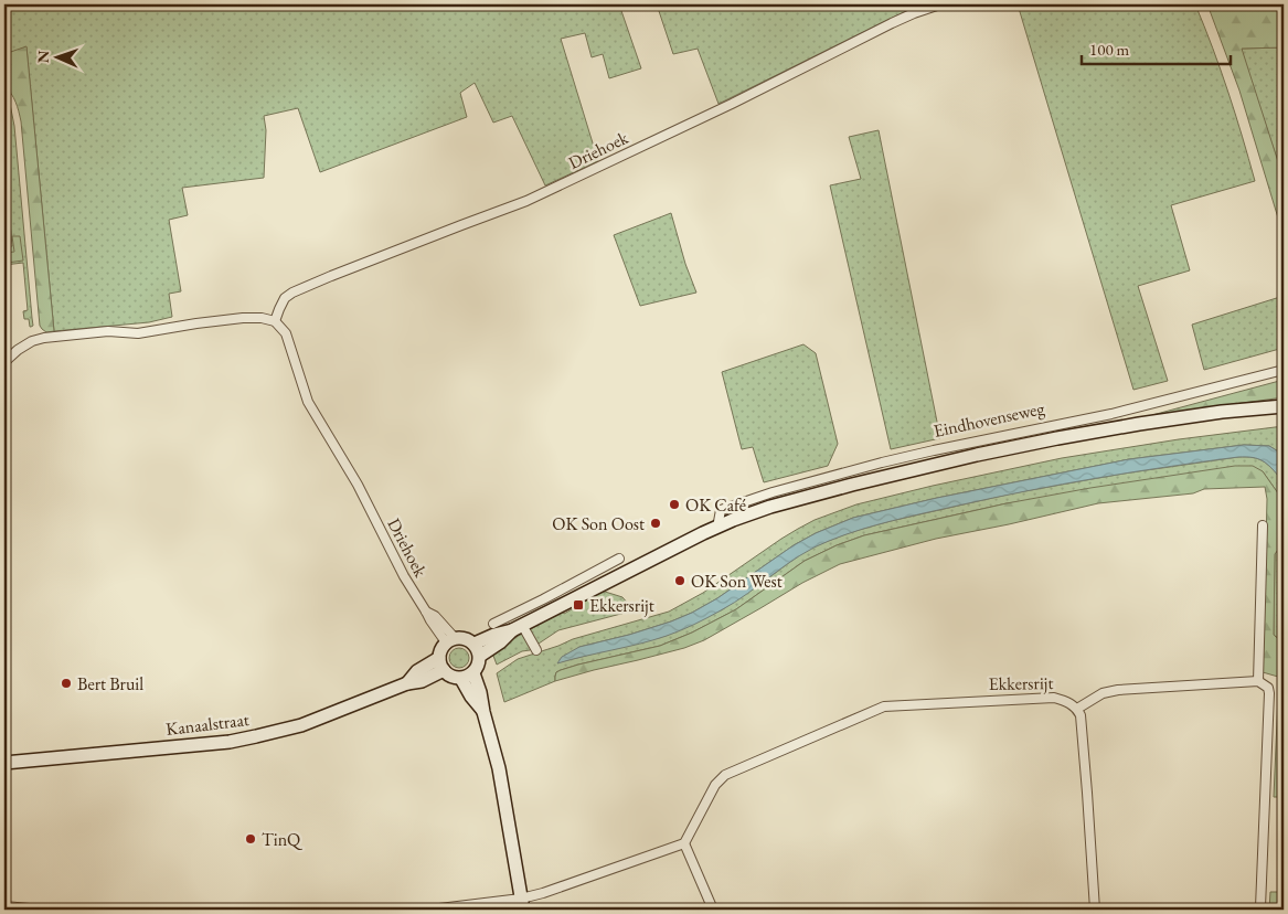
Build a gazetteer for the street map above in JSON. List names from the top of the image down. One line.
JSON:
{"streets":{"main road":["Eindhovenseweg","Kanaalstraat"],"street":["Driehoek","Ekkersrijt"]},"crossings":[["Driehoek","Eindhovenseweg"],["Driehoek","Kanaalstraat"],["Eindhovenseweg","Kanaalstraat"]],"places":{"other":["OK Café","OK Son Oost","OK Son West","Bert Bruil","TinQ"],"transit":["Ekkersrijt"]},"scale_bar":"100 m","north":"left"}
